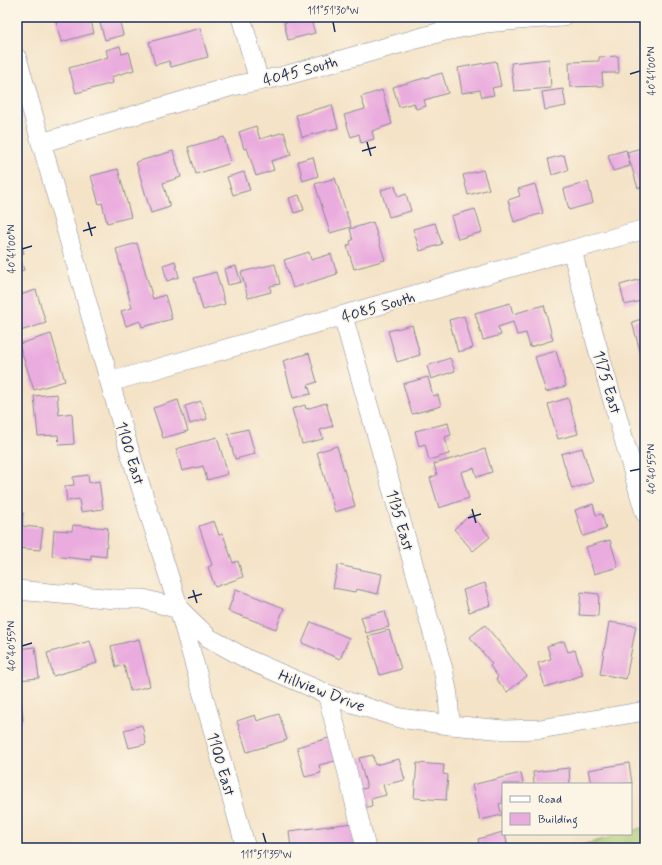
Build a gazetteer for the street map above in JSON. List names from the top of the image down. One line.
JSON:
{"streets":{"street":["4045 South","4085 South","1175 East","1100 East","1135 East","Hillview Drive"]},"crossings":[["4045 South","1100 East"],["4085 South","1175 East"],["4085 South","1100 East"],["4085 South","1135 East"],["1100 East","Hillview Drive"],["1135 East","Hillview Drive"]],"legend":["Road","Building"],"coordinates":["111°51'30\"W","40°41'00\"N","40°40'55\"N","111°51'35\"W"]}
